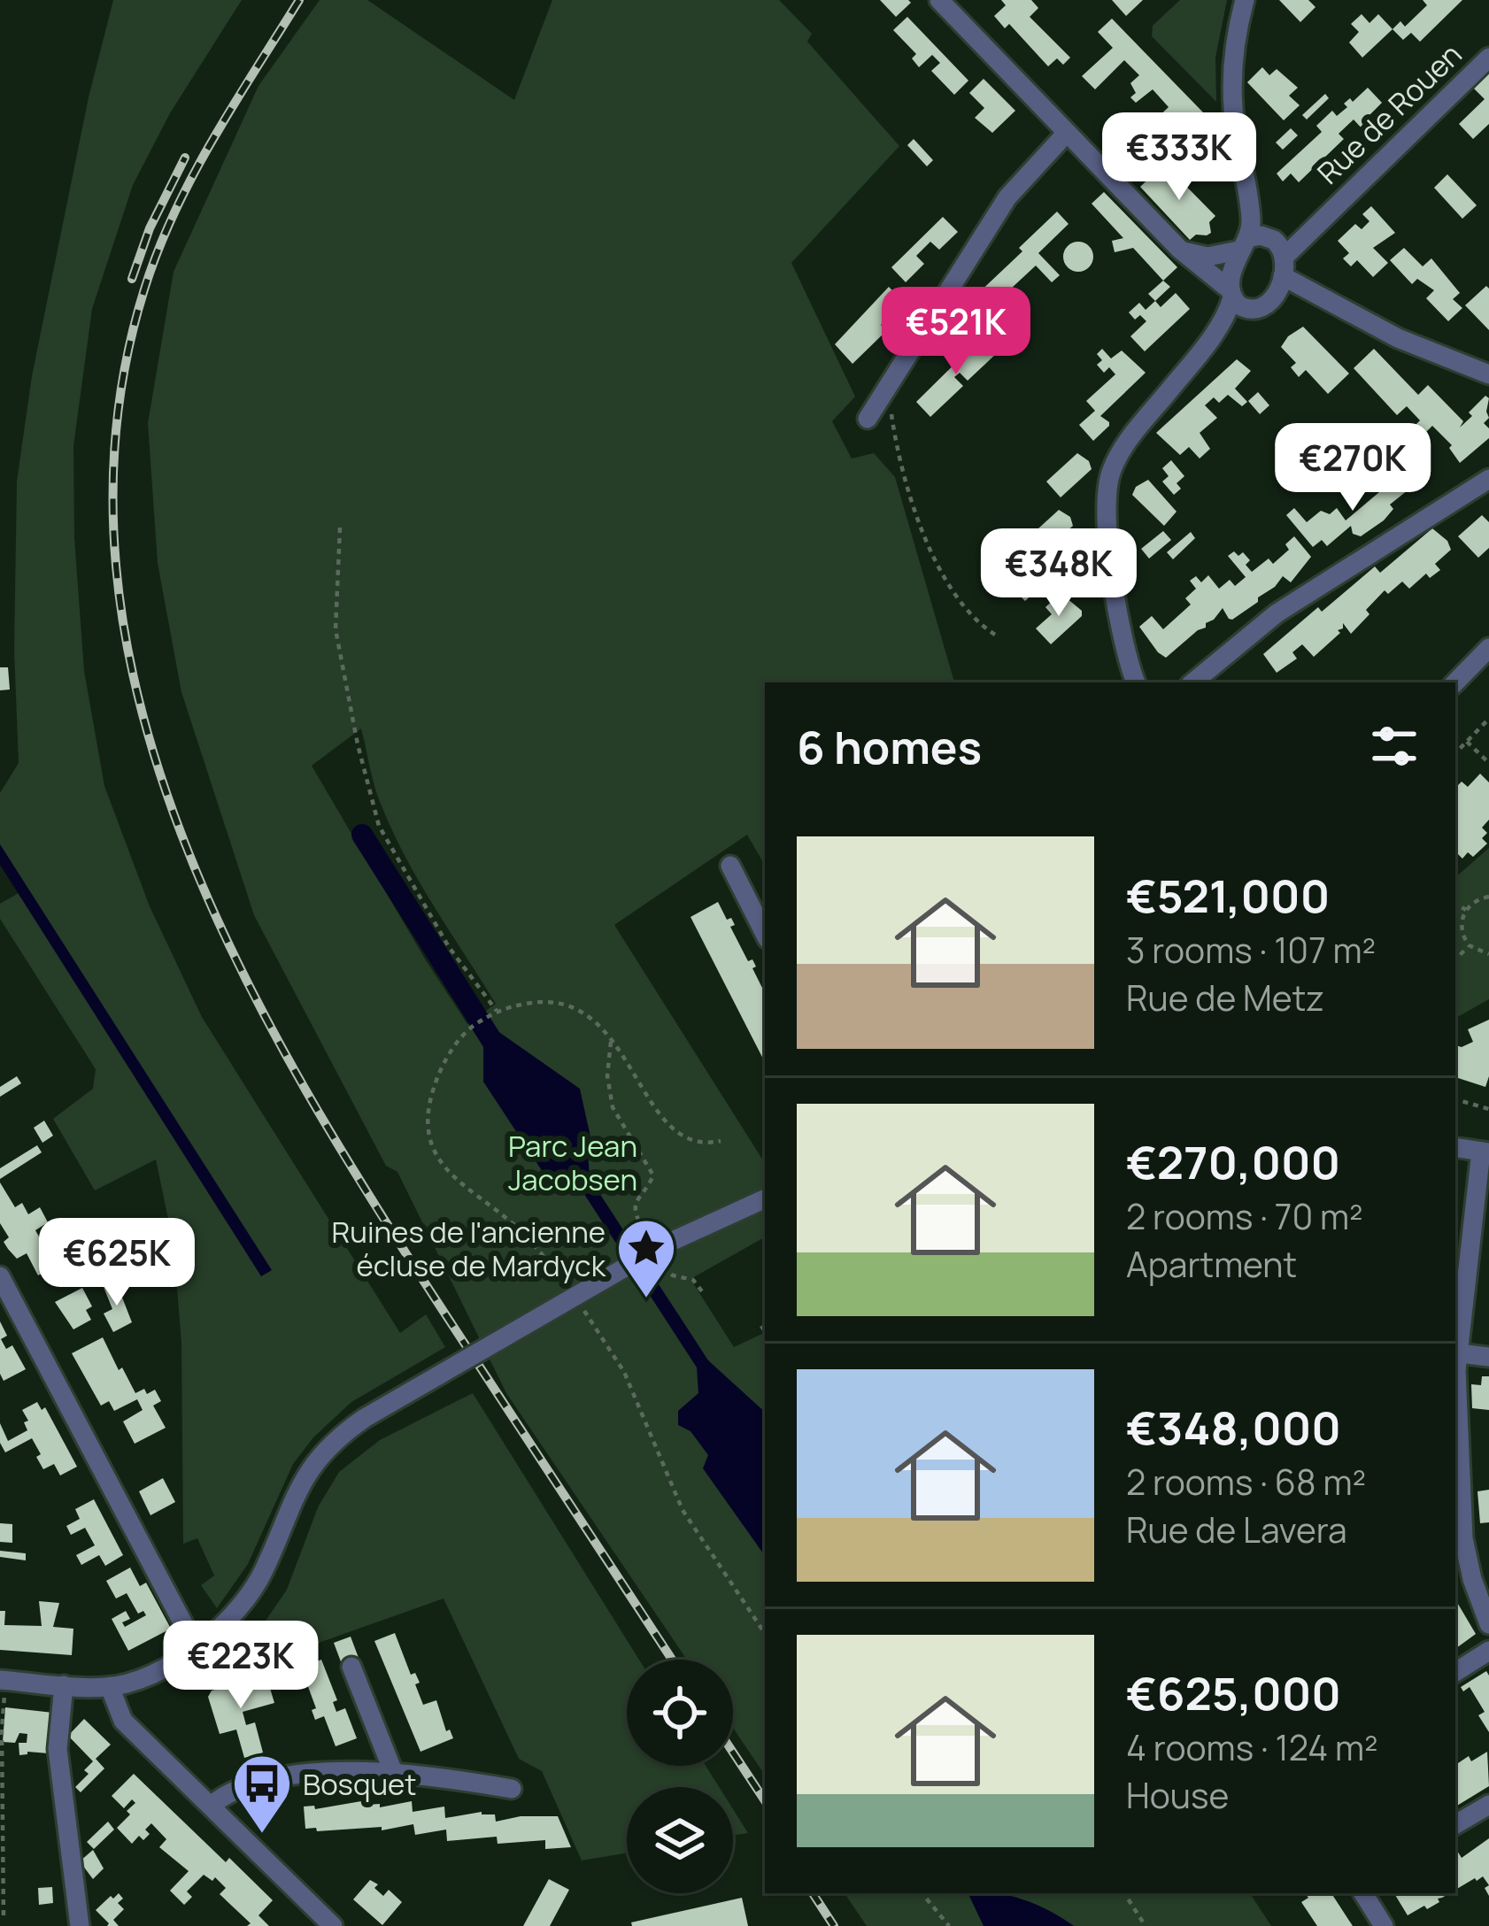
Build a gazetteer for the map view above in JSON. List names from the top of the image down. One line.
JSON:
{"streets":{"street":["Rue de Rouen"]},"parks":["Parc Jean Jacobsen"],"places":{"place":["Ruines de l'ancienne écluse de Mardyck"],"bus stop":["Bosquet"]},"page":{"price":["€333K","€521K","€270K","€348K","€625K","€223K"],"heading":"6 homes","list":[{"name":"€521,000","note":"3 rooms · 107 m² · Rue de Metz"},{"name":"€270,000","note":"2 rooms · 70 m² · Apartment"},{"name":"€348,000","note":"2 rooms · 68 m² · Rue de Lavera"},{"name":"€625,000","note":"4 rooms · 124 m² · House"}]}}
